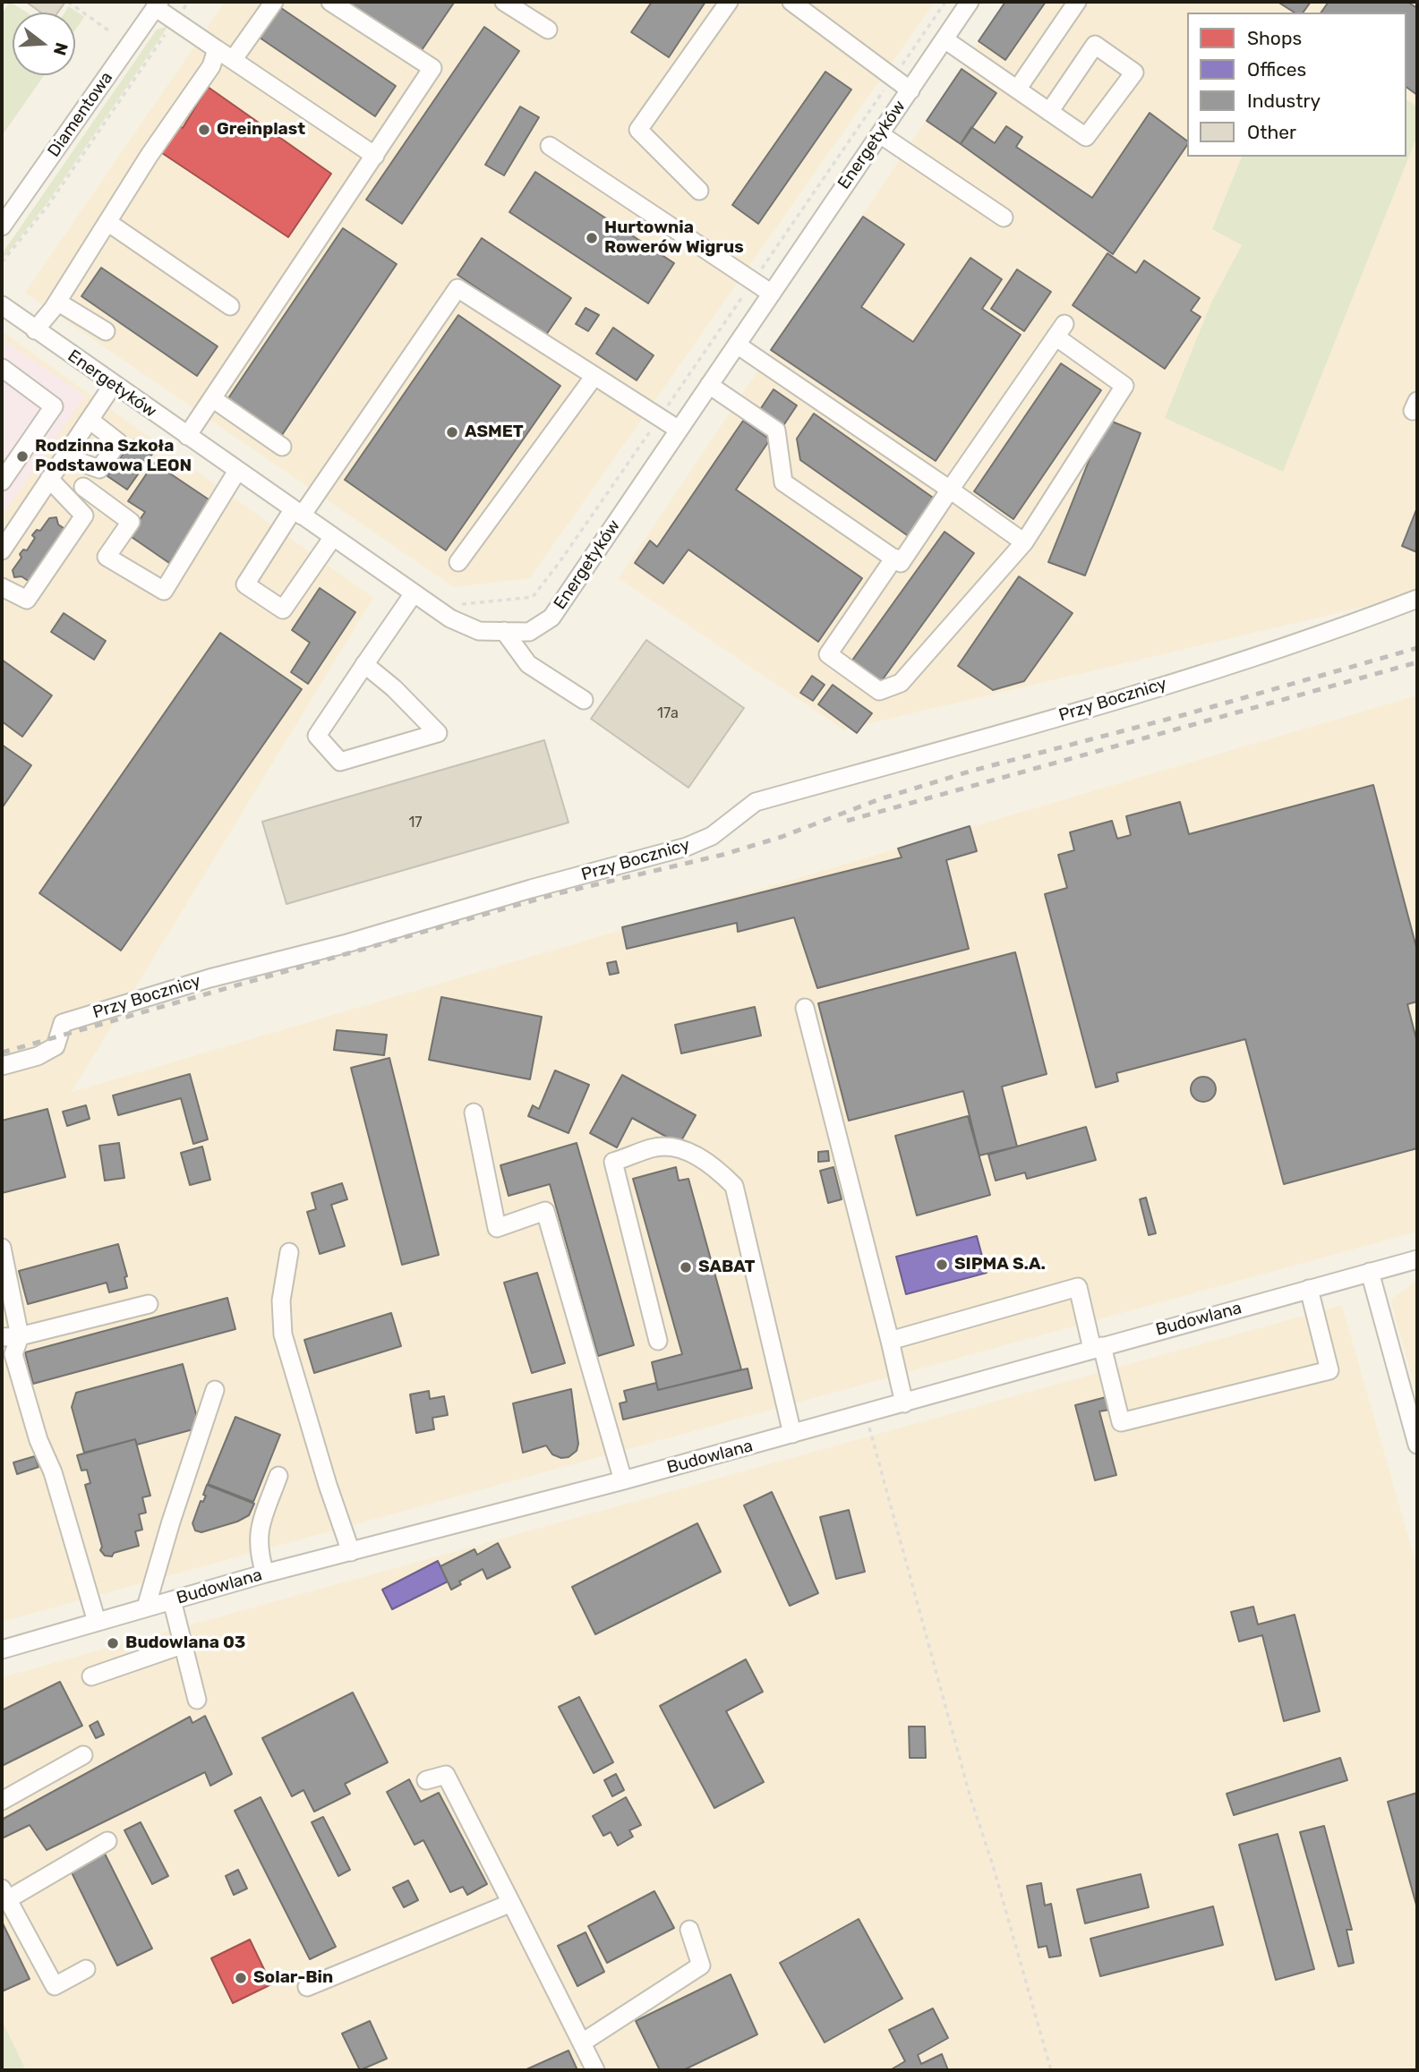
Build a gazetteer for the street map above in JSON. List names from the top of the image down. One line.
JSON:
{"streets":{"street":["Diamentowa","Energetyków","Przy Bocznicy","Budowlana"]},"places":["Greinplast","Hurtownia Rowerów Wigrus","ASMET","Rodzinna Szkoła Podstawowa LEON","SIPMA S.A.","SABAT","Budowlana 03","Solar-Bin"],"house_numbers":["17a","17"],"legend":["Shops","Offices","Industry","Other"],"north":"right"}
